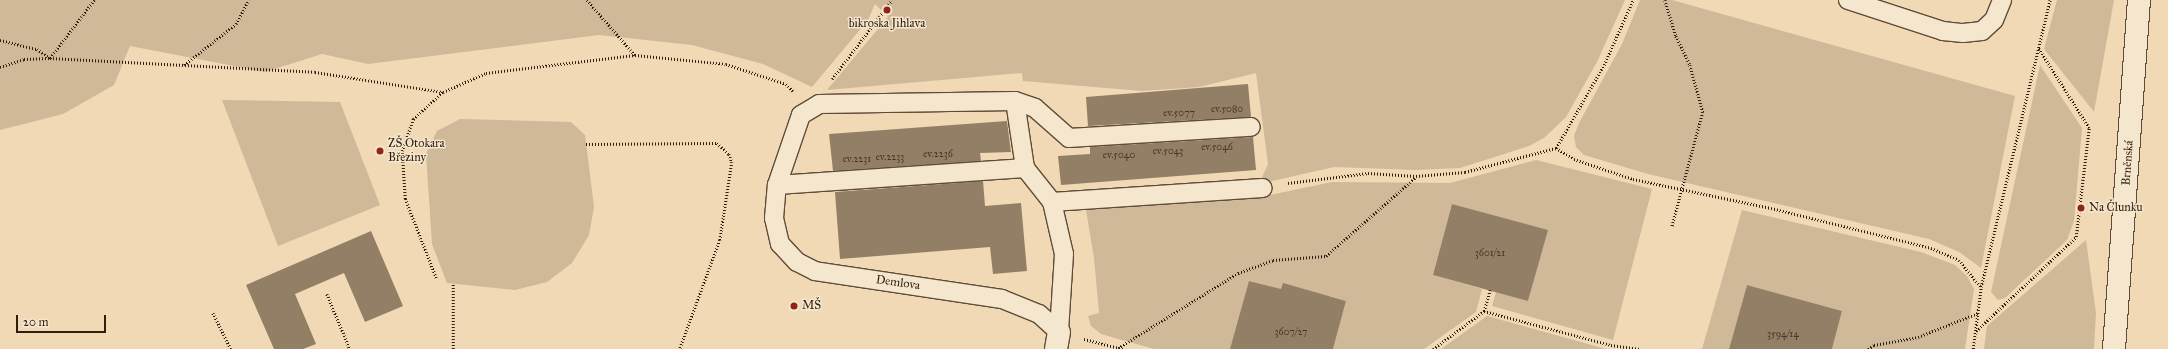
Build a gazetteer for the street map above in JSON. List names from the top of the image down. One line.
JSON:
{"streets":{"main road":["Brněnská"],"lane":["Demlova"]},"places":["bikroska Jihlava","ZŠ Otokara Březiny","Na Člunku","MŠ"],"house_numbers":["ev.5080","ev.5077","ev.5046","ev.5043","ev.2236","ev.5040","ev.2233","ev.2231","3601/21","3607/27","3594/14"],"scale_bar":"20 m"}
